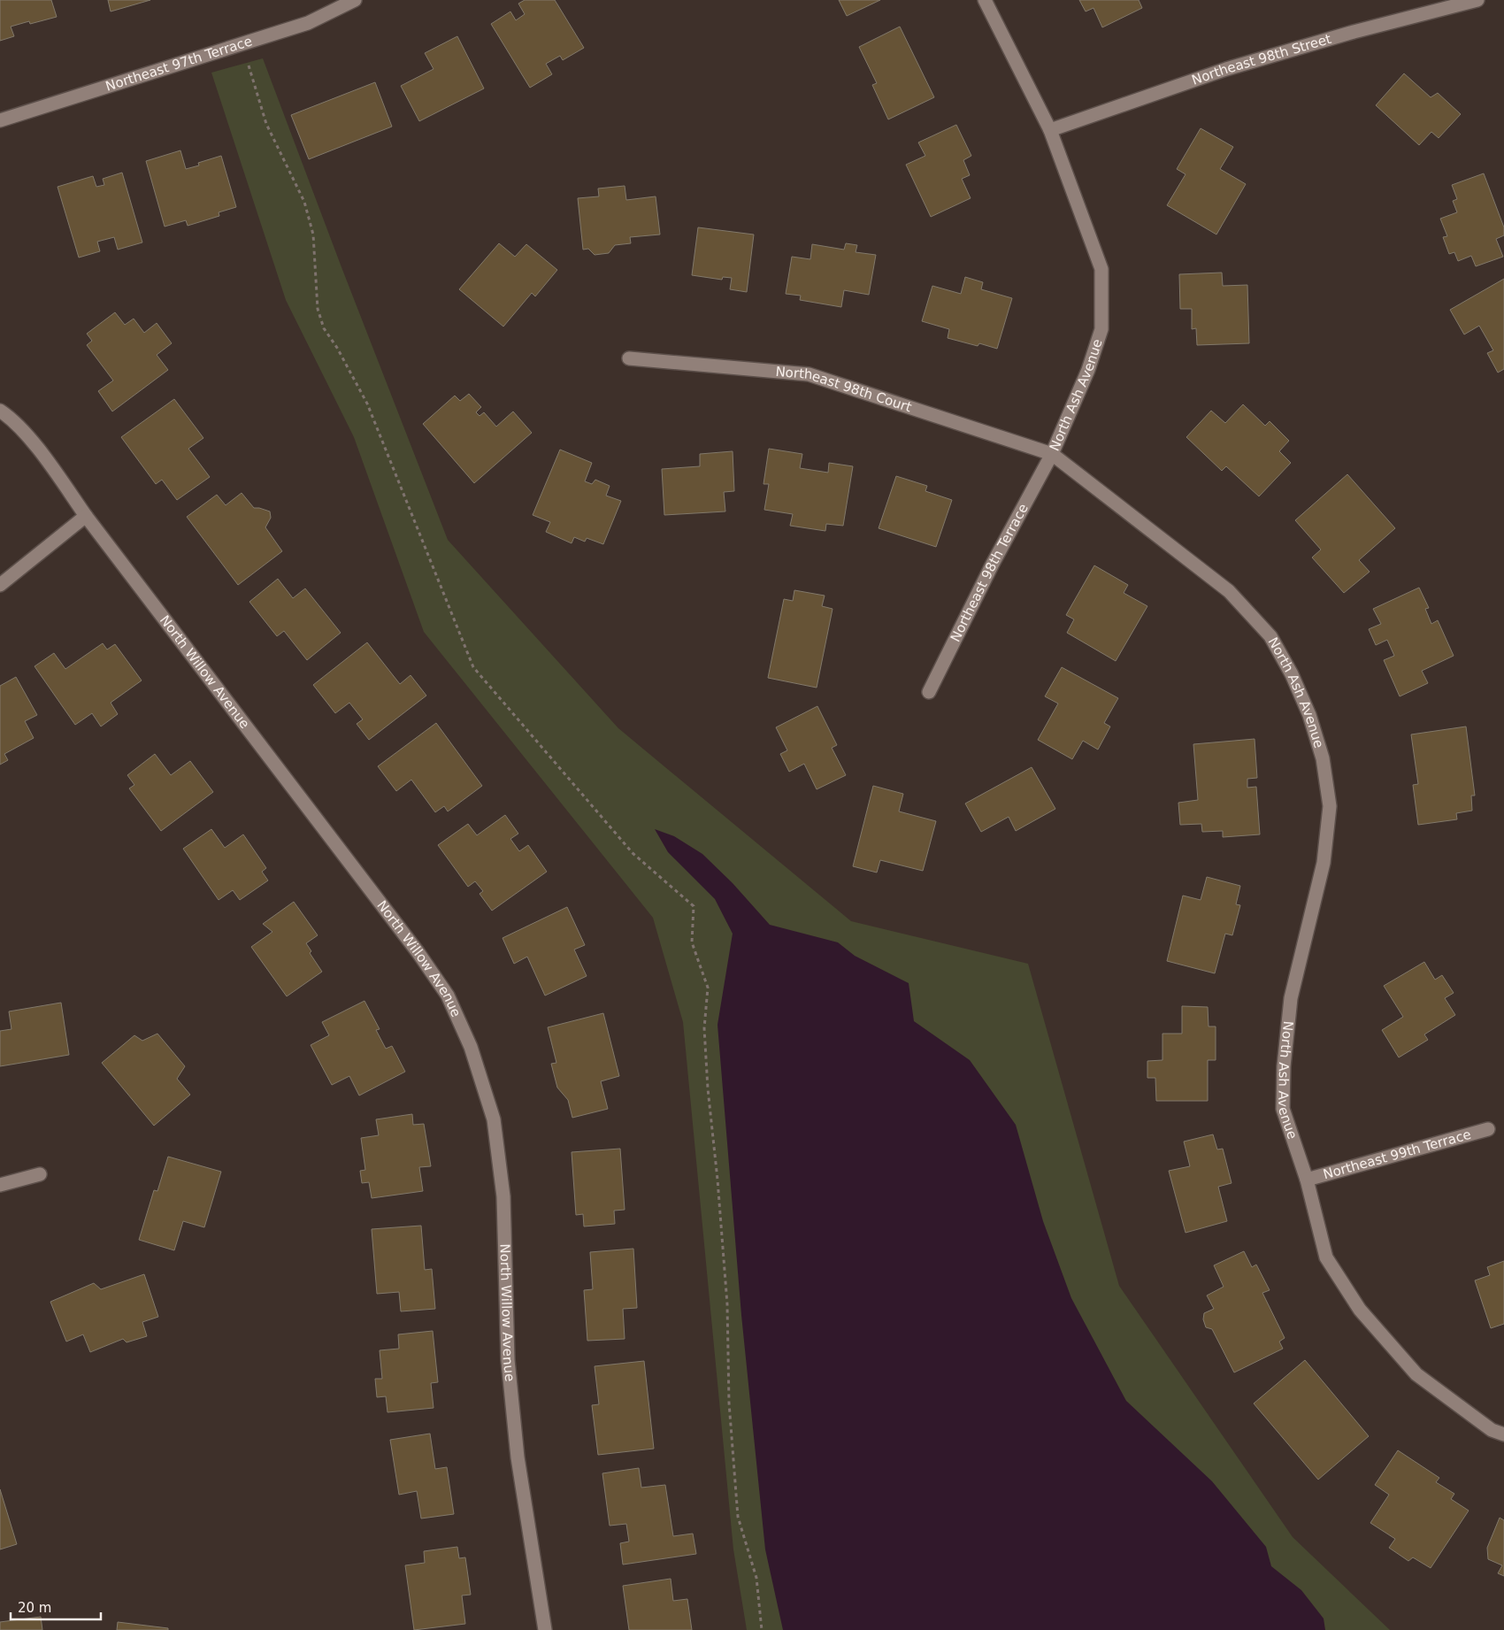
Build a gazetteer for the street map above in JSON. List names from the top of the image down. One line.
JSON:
{"streets":{"street":["Northeast 98th Street","Northeast 97th Terrace","Northeast 98th Court","North Ash Avenue","Northeast 98th Terrace","North Willow Avenue","Northeast 99th Terrace"]},"crossings":[["Northeast 98th Street","North Ash Avenue"],["Northeast 98th Court","North Ash Avenue"],["Northeast 98th Court","Northeast 98th Terrace"],["North Ash Avenue","Northeast 98th Terrace"],["North Ash Avenue","Northeast 99th Terrace"]],"scale_bar":"20 m"}
